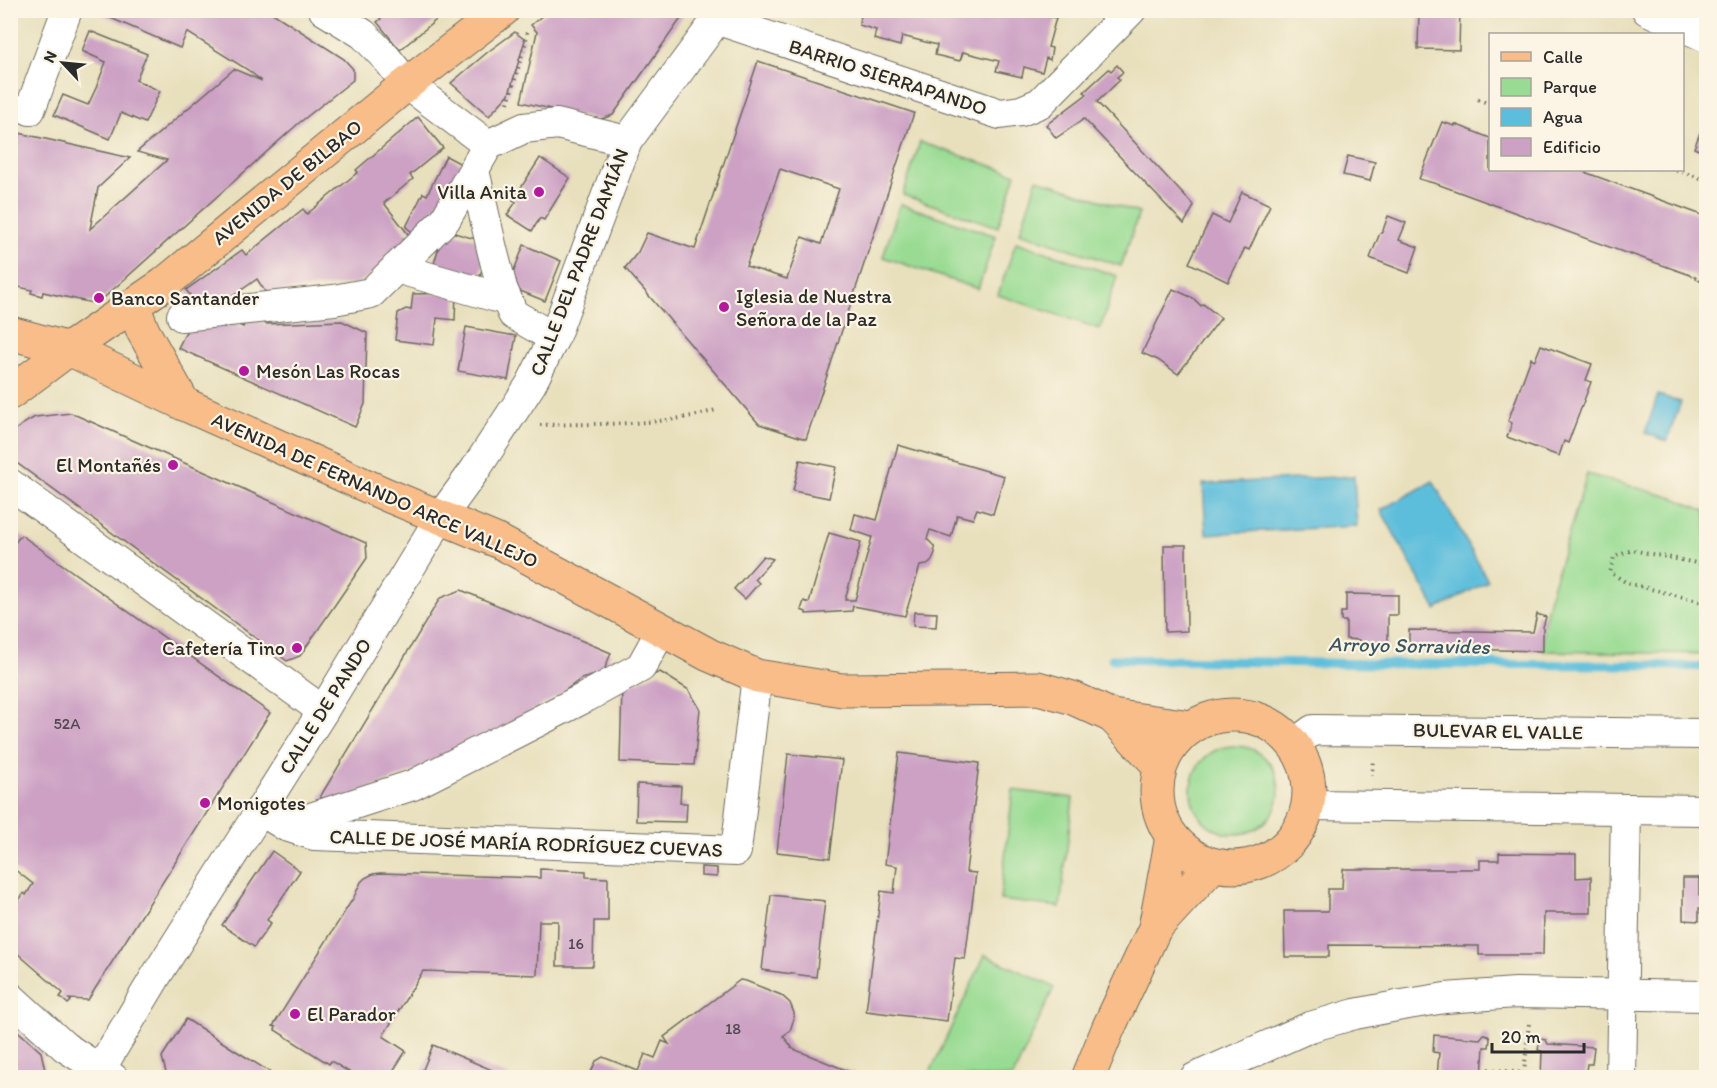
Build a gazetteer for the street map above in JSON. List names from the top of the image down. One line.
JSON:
{"streets":{"main road":["AVENIDA DE BILBAO","AVENIDA DE FERNANDO ARCE VALLEJO"],"street":["BARRIO SIERRAPANDO","CALLE DEL PADRE DAMIÁN","CALLE DE PANDO","BULEVAR EL VALLE","CALLE DE JOSÉ MARÍA RODRÍGUEZ CUEVAS"]},"crossings":[["BARRIO SIERRAPANDO","CALLE DEL PADRE DAMIÁN"],["AVENIDA DE BILBAO","AVENIDA DE FERNANDO ARCE VALLEJO"],["CALLE DEL PADRE DAMIÁN","AVENIDA DE FERNANDO ARCE VALLEJO"],["CALLE DEL PADRE DAMIÁN","CALLE DE PANDO"],["AVENIDA DE FERNANDO ARCE VALLEJO","CALLE DE PANDO"],["AVENIDA DE FERNANDO ARCE VALLEJO","BULEVAR EL VALLE"],["AVENIDA DE FERNANDO ARCE VALLEJO","CALLE DE JOSÉ MARÍA RODRÍGUEZ CUEVAS"],["CALLE DE PANDO","CALLE DE JOSÉ MARÍA RODRÍGUEZ CUEVAS"]],"water":["Arroyo Sorravides"],"places":["Villa Anita","Banco Santander","Iglesia de Nuestra Señora de la Paz","Mesón Las Rocas","El Montañés","Cafetería Tino","Monigotes","El Parador"],"house_numbers":["52A","16","18"],"legend":["Calle","Parque","Agua","Edificio"],"scale_bar":"20 m","north":"top left"}
